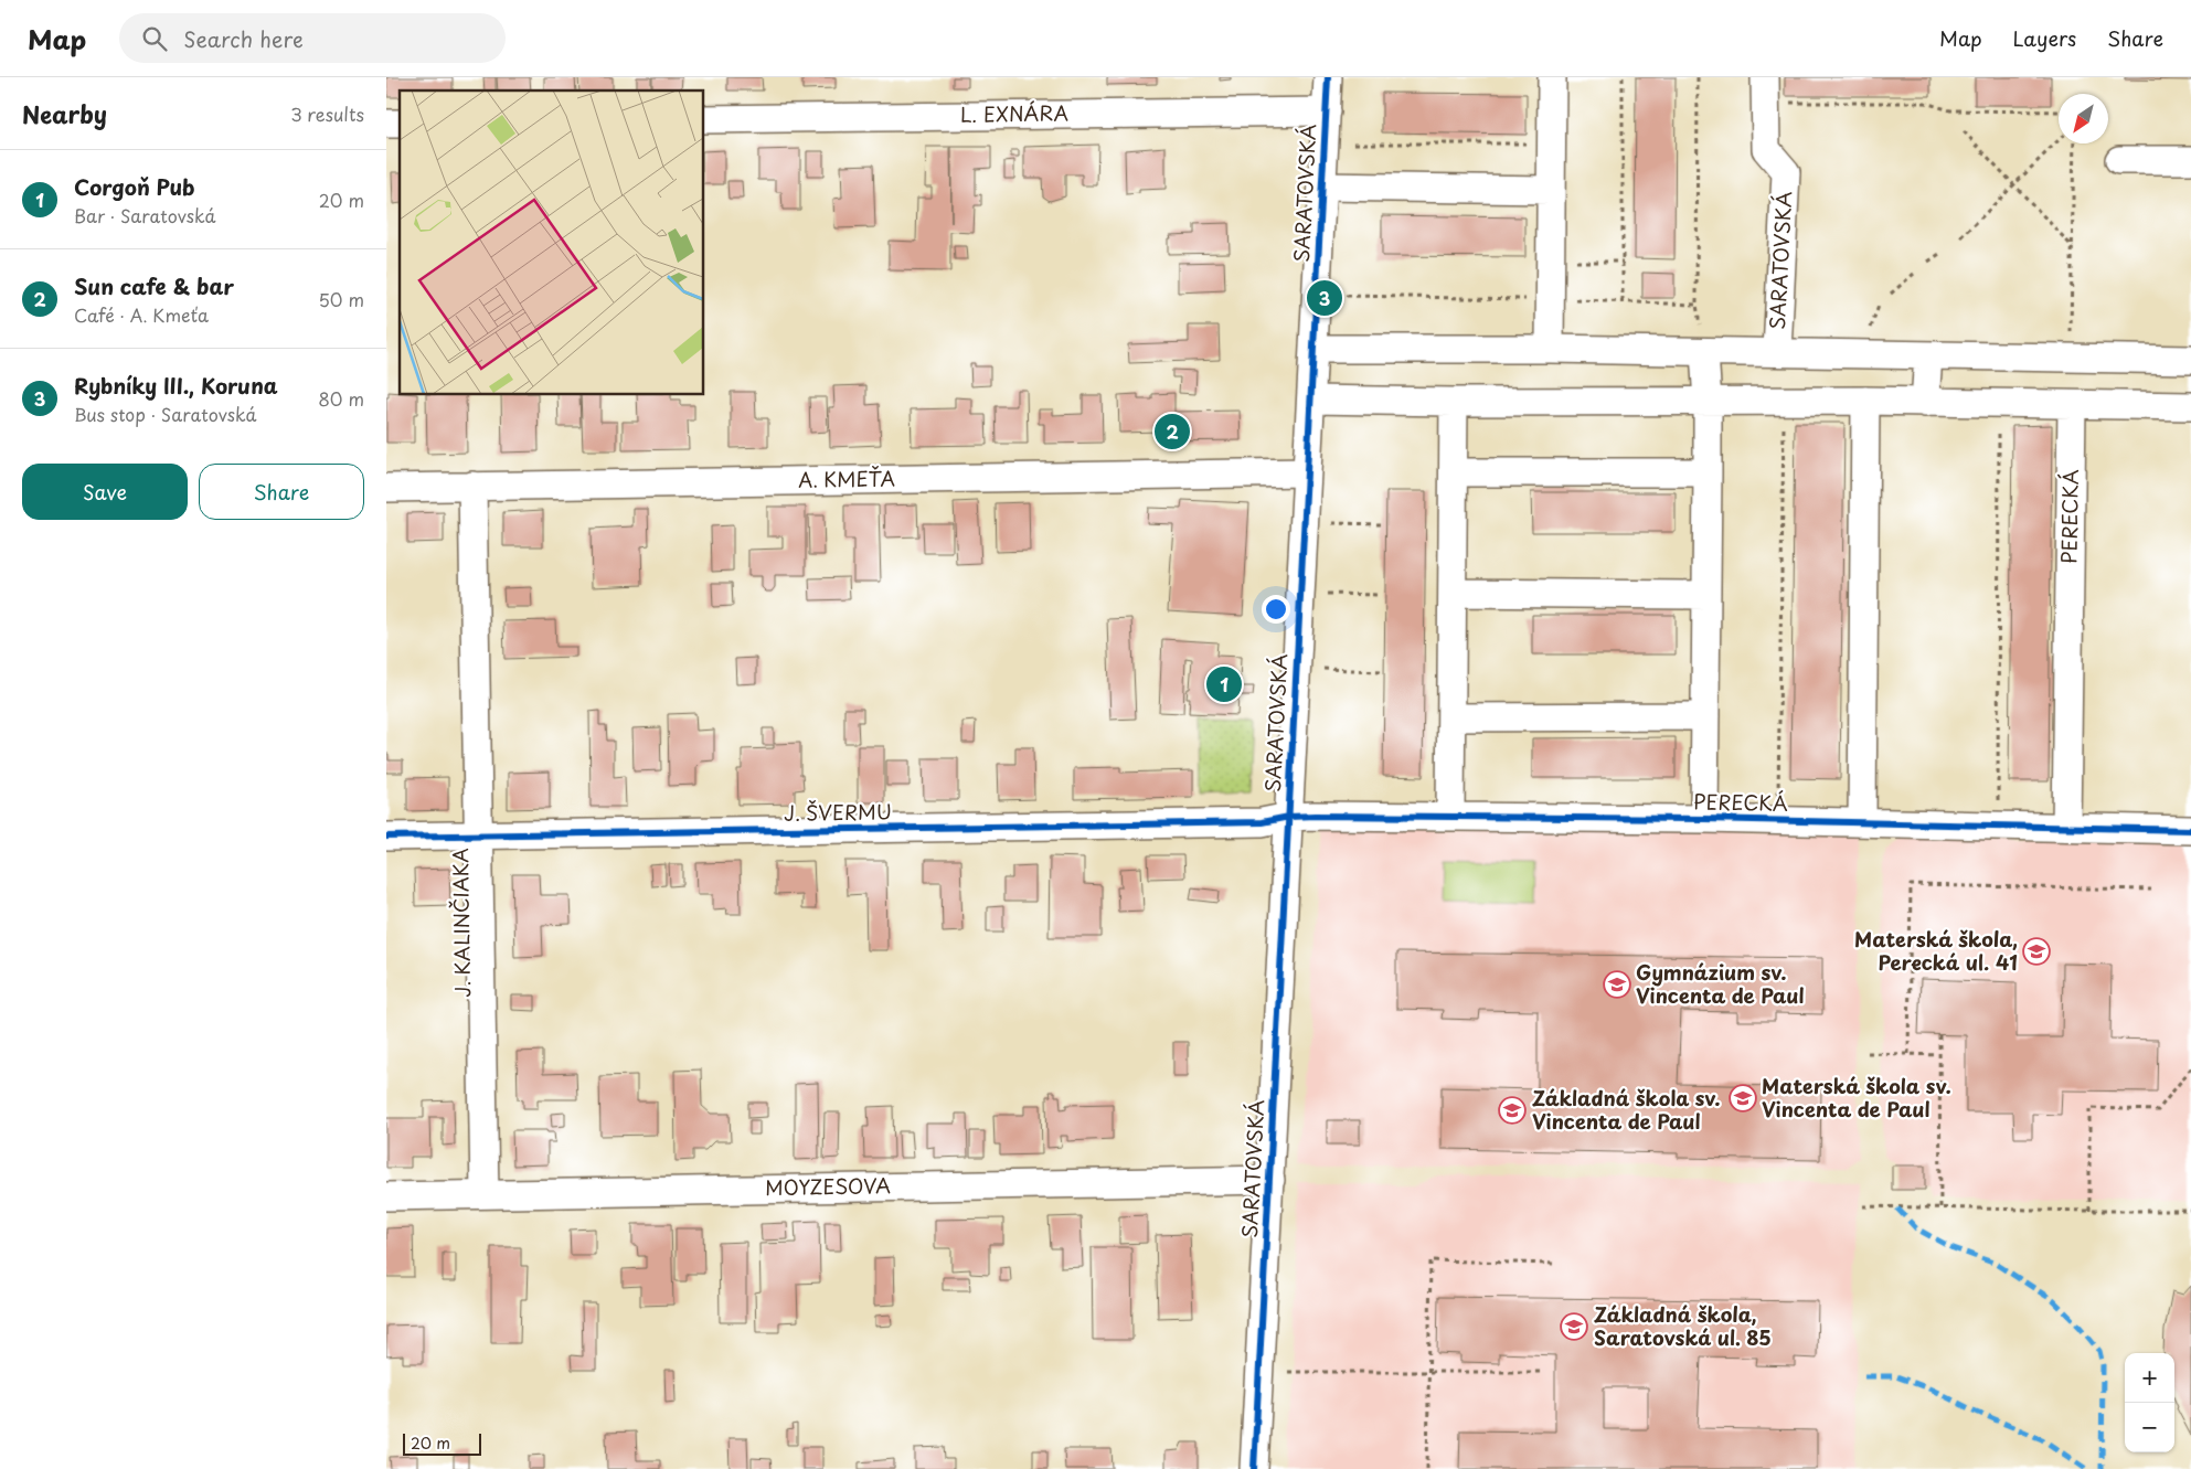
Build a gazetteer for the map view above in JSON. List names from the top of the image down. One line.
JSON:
{"streets":{"street":["L. EXNÁRA","SARATOVSKÁ","A. KMEŤA","PERECKÁ","J. ŠVERMU","J. KALINČIAKA","MOYZESOVA"]},"crossings":[["L. EXNÁRA","SARATOVSKÁ"],["SARATOVSKÁ","A. KMEŤA"],["SARATOVSKÁ","PERECKÁ"],["SARATOVSKÁ","J. ŠVERMU"],["SARATOVSKÁ","MOYZESOVA"],["A. KMEŤA","J. KALINČIAKA"],["PERECKÁ","J. ŠVERMU"],["J. ŠVERMU","J. KALINČIAKA"],["J. KALINČIAKA","MOYZESOVA"]],"places":{"school or university":["Materská škola, Perecká ul. 41","Gymnázium sv. Vincenta de Paul","Materská škola sv. Vincenta de Paul","Základná škola sv. Vincenta de Paul","Základná škola, Saratovská ul. 85"]},"scale_bar":"20 m","north":"bottom left","page":{"header":"Map","search":"Search here","nav":["Map","Layers","Share"],"heading":["Nearby","3 results"],"list":[{"mark":"1","name":"Corgoň Pub","note":"Bar · Saratovská","value":"20 m"},{"mark":"2","name":"Sun cafe & bar","note":"Café · A. Kmeťa","value":"50 m"},{"mark":"3","name":"Rybníky III., Koruna","note":"Bus stop · Saratovská","value":"80 m"}],"pins":["3","2","1"],"buttons":["Save","Share"],"map_buttons":["+","−"],"scale":"20 m"}}
